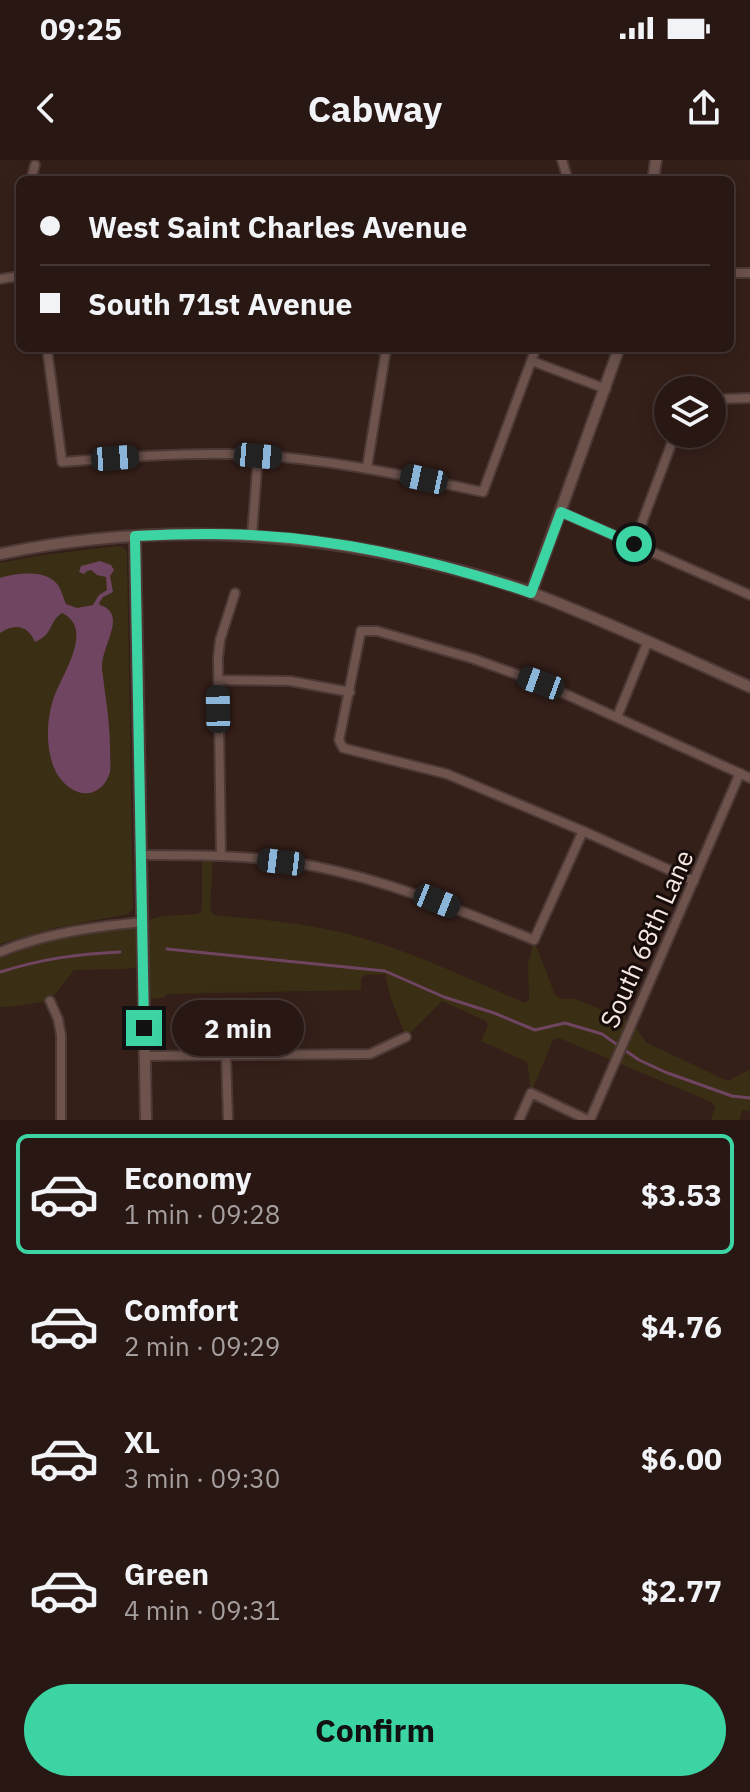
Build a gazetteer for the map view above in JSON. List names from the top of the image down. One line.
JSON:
{"streets":{"street":["South 68th Lane"]},"page":{"status":"09:25","header":"Cabway","banner":["West Saint Charles Avenue","South 71st Avenue"],"bubble":"2 min","list":[{"name":"Economy","note":"1 min · 09:28","value":"$3.53"},{"name":"Comfort","note":"2 min · 09:29","value":"$4.76"},{"name":"XL","note":"3 min · 09:30","value":"$6.00"},{"name":"Green","note":"4 min · 09:31","value":"$2.77"}],"buttons":"Confirm"}}
